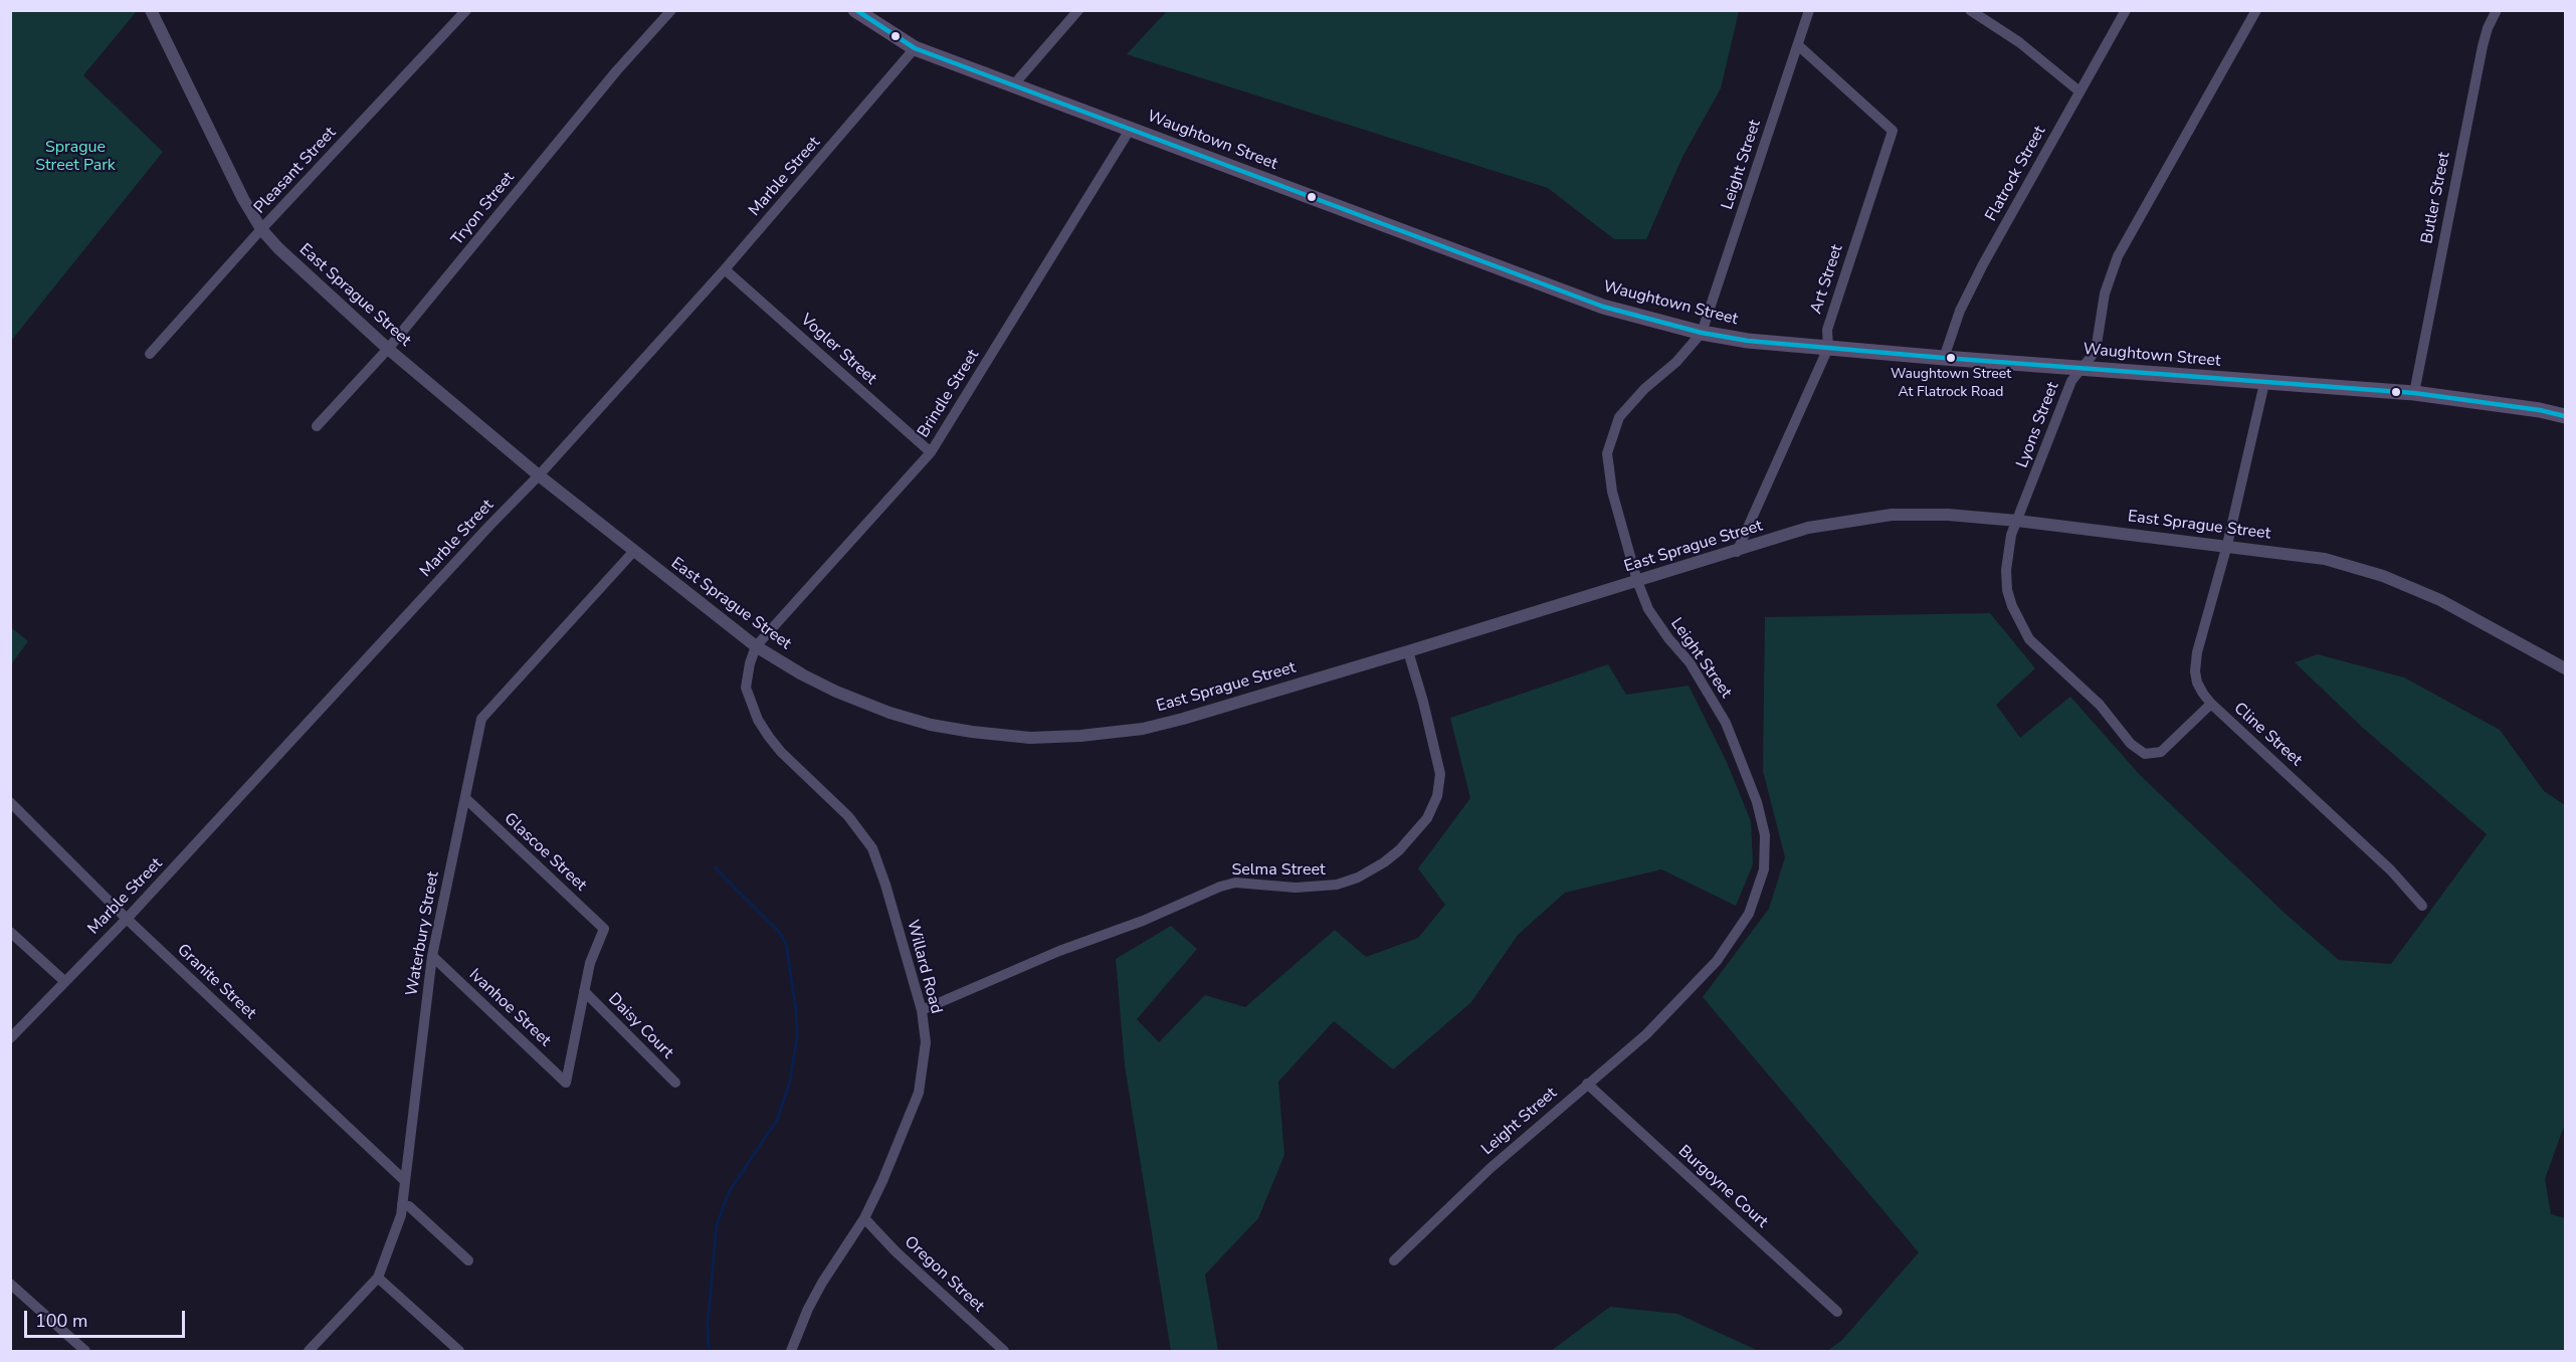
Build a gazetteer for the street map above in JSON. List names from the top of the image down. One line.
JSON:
{"streets":{"main road":["Waughtown Street"],"street":["Leight Street","Pleasant Street","Flatrock Street","Marble Street","Butler Street","Tryon Street","Art Street","East Sprague Street","Vogler Street","Brindle Street","Lyons Street","Cline Street","Glascoe Street","Selma Street","Waterbury Street","Willard Road","Granite Street","Ivanhoe Street","Daisy Court","Burgoyne Court","Oregon Street"]},"crossings":[["Waughtown Street","Leight Street"],["Waughtown Street","Flatrock Street"],["Waughtown Street","Marble Street"],["Waughtown Street","Butler Street"],["Waughtown Street","Art Street"],["Waughtown Street","Brindle Street"],["Waughtown Street","Lyons Street"],["Waughtown Street","Cline Street"],["Leight Street","Art Street"],["Leight Street","East Sprague Street"],["Leight Street","Burgoyne Court"],["Pleasant Street","East Sprague Street"],["Marble Street","East Sprague Street"],["Marble Street","Vogler Street"],["Marble Street","Granite Street"],["Tryon Street","East Sprague Street"],["Art Street","East Sprague Street"],["East Sprague Street","Brindle Street"],["East Sprague Street","Lyons Street"],["East Sprague Street","Cline Street"],["East Sprague Street","Selma Street"],["East Sprague Street","Waterbury Street"],["East Sprague Street","Willard Road"],["Vogler Street","Brindle Street"],["Brindle Street","Willard Road"],["Lyons Street","Cline Street"],["Glascoe Street","Waterbury Street"],["Glascoe Street","Ivanhoe Street"],["Glascoe Street","Daisy Court"],["Selma Street","Willard Road"],["Waterbury Street","Granite Street"],["Waterbury Street","Ivanhoe Street"],["Willard Road","Oregon Street"],["Ivanhoe Street","Daisy Court"]],"parks":["Sprague Street Park"],"places":["Waughtown Street At Flatrock Road"],"scale_bar":"100 m"}
